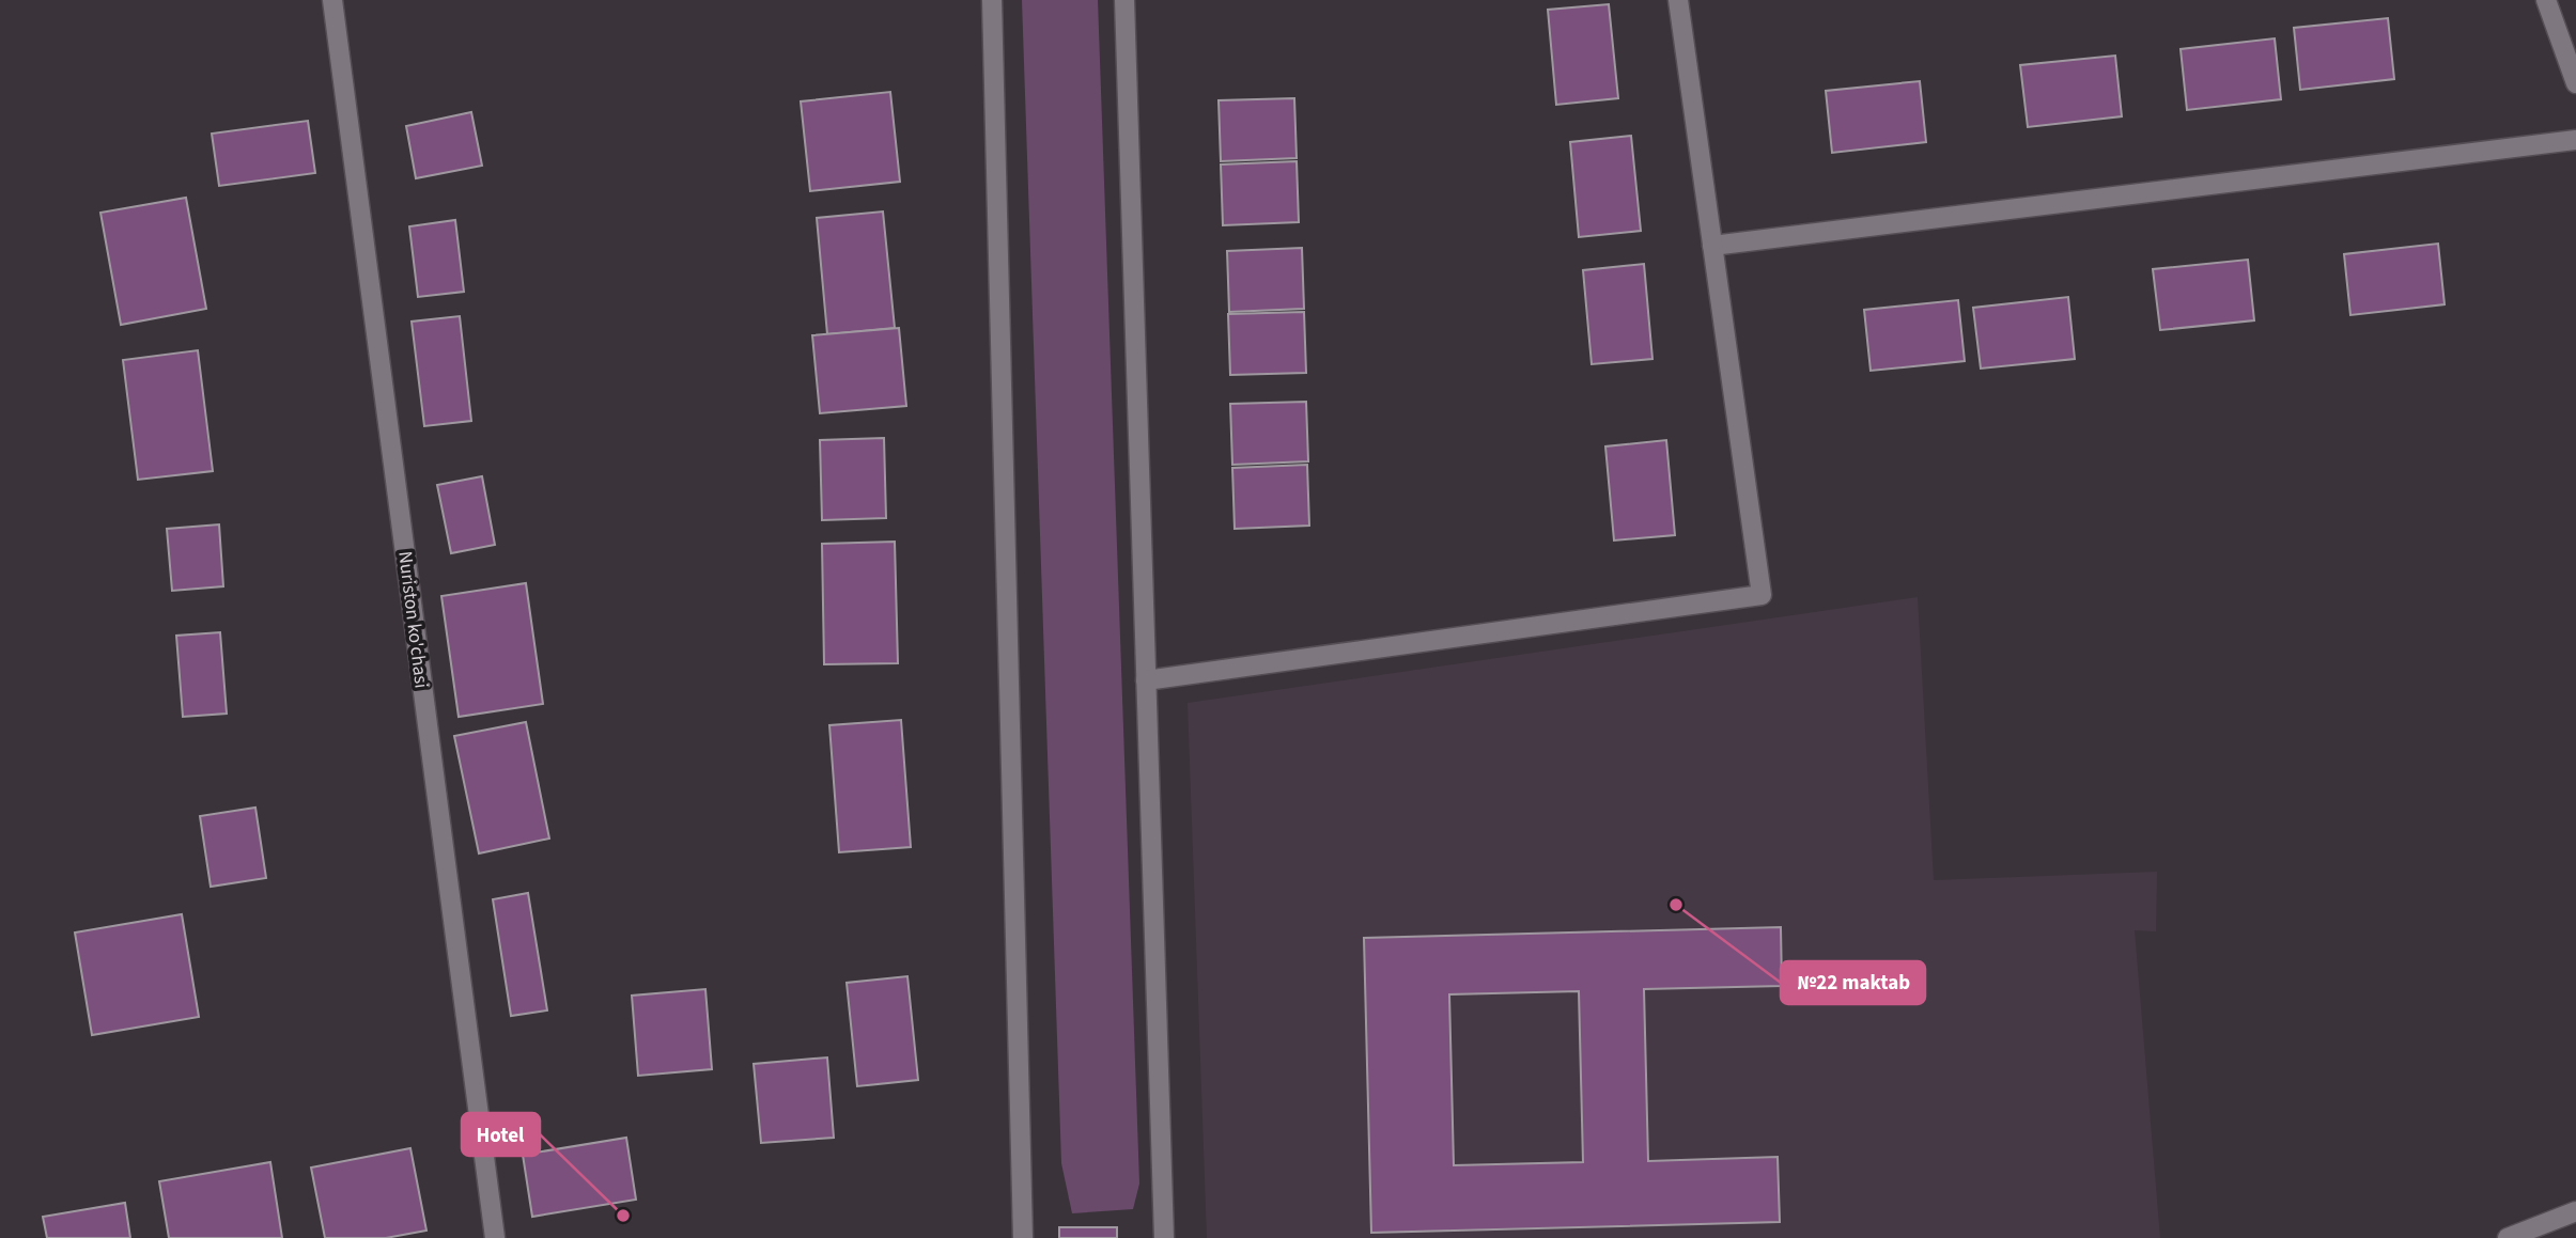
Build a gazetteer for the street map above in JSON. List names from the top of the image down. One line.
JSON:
{"streets":{"street":["Nuriston ko'chasi"]},"places":["№22 maktab","Hotel"]}
